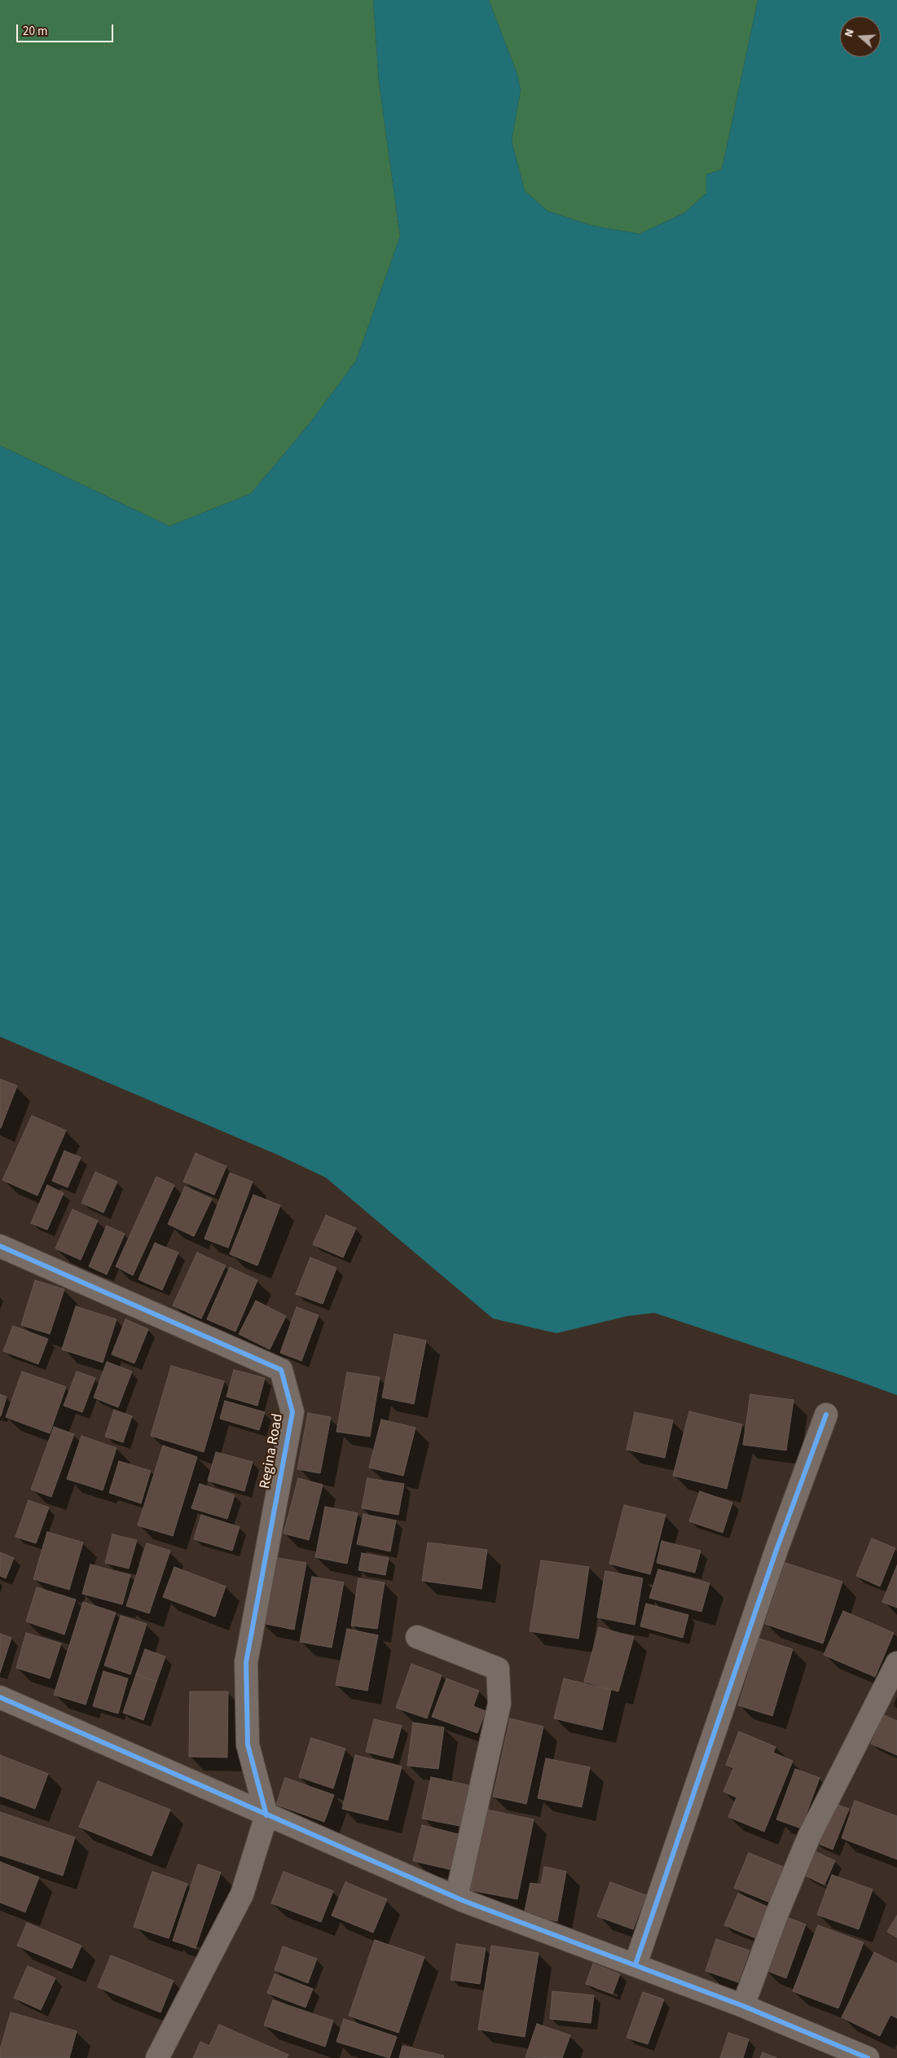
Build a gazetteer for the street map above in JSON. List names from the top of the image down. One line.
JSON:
{"streets":{"street":["Regina Road"]},"scale_bar":"20 m","north":"left"}
